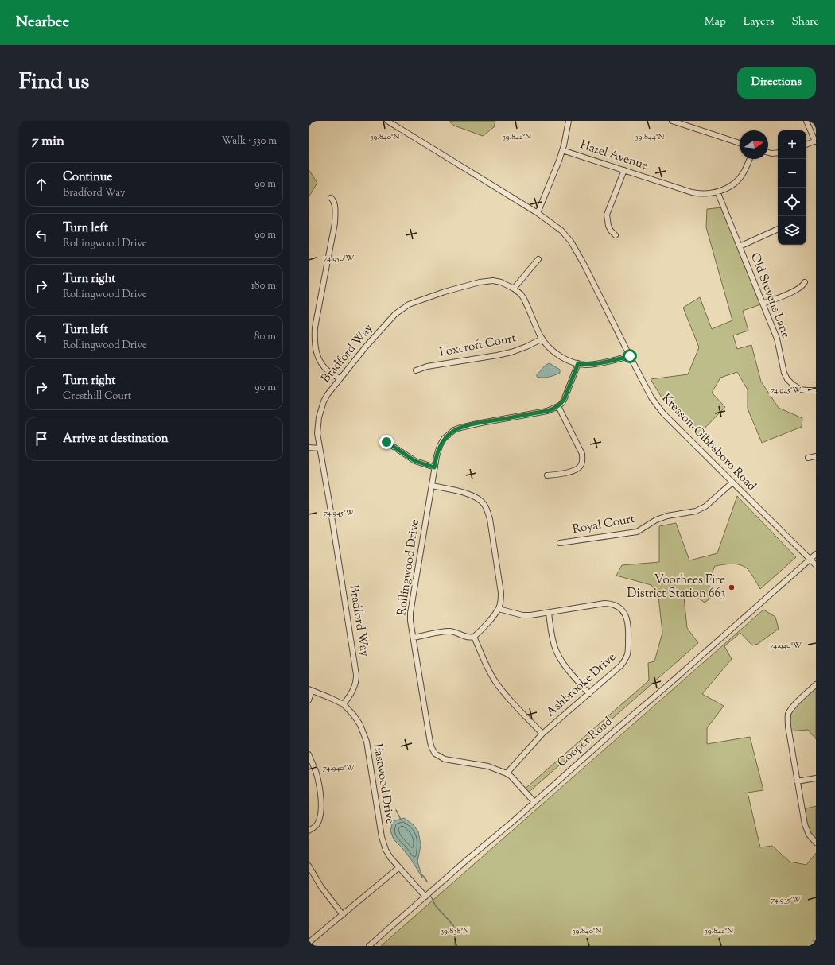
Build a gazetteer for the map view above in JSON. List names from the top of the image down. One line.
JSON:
{"streets":{"street":["Hazel Avenue","Old Stevens Lane","Foxcroft Court","Bradford Way","Kresson-Gibbsboro Road","Royal Court","Rollingwood Drive","Ashbrooke Drive","Cooper Road","Eastwood Drive"]},"crossings":[["Hazel Avenue","Old Stevens Lane"],["Foxcroft Court","Bradford Way"],["Bradford Way","Kresson-Gibbsboro Road"],["Bradford Way","Eastwood Drive"],["Kresson-Gibbsboro Road","Royal Court"],["Kresson-Gibbsboro Road","Cooper Road"],["Rollingwood Drive","Ashbrooke Drive"],["Rollingwood Drive","Cooper Road"],["Cooper Road","Eastwood Drive"]],"places":["Voorhees Fire District Station 663"],"north":"right","page":{"header":"Nearbee","nav":["Map","Layers","Share"],"title":"Find us","buttons":"Directions","heading":["7 min","Walk · 530 m"],"map_buttons":["+","−"],"list":[["Continue","Bradford Way","90 m"],["Turn left","Rollingwood Drive","90 m"],["Turn right","Rollingwood Drive","180 m"],["Turn left","Rollingwood Drive","80 m"],["Turn right","Cresthill Court","90 m"],"Arrive at destination"]},"coordinates":["39.840°N","39.842°N","39.844°N","74.950°W","74.945°W","74.940°W","74.935°W","39.838°N"]}
